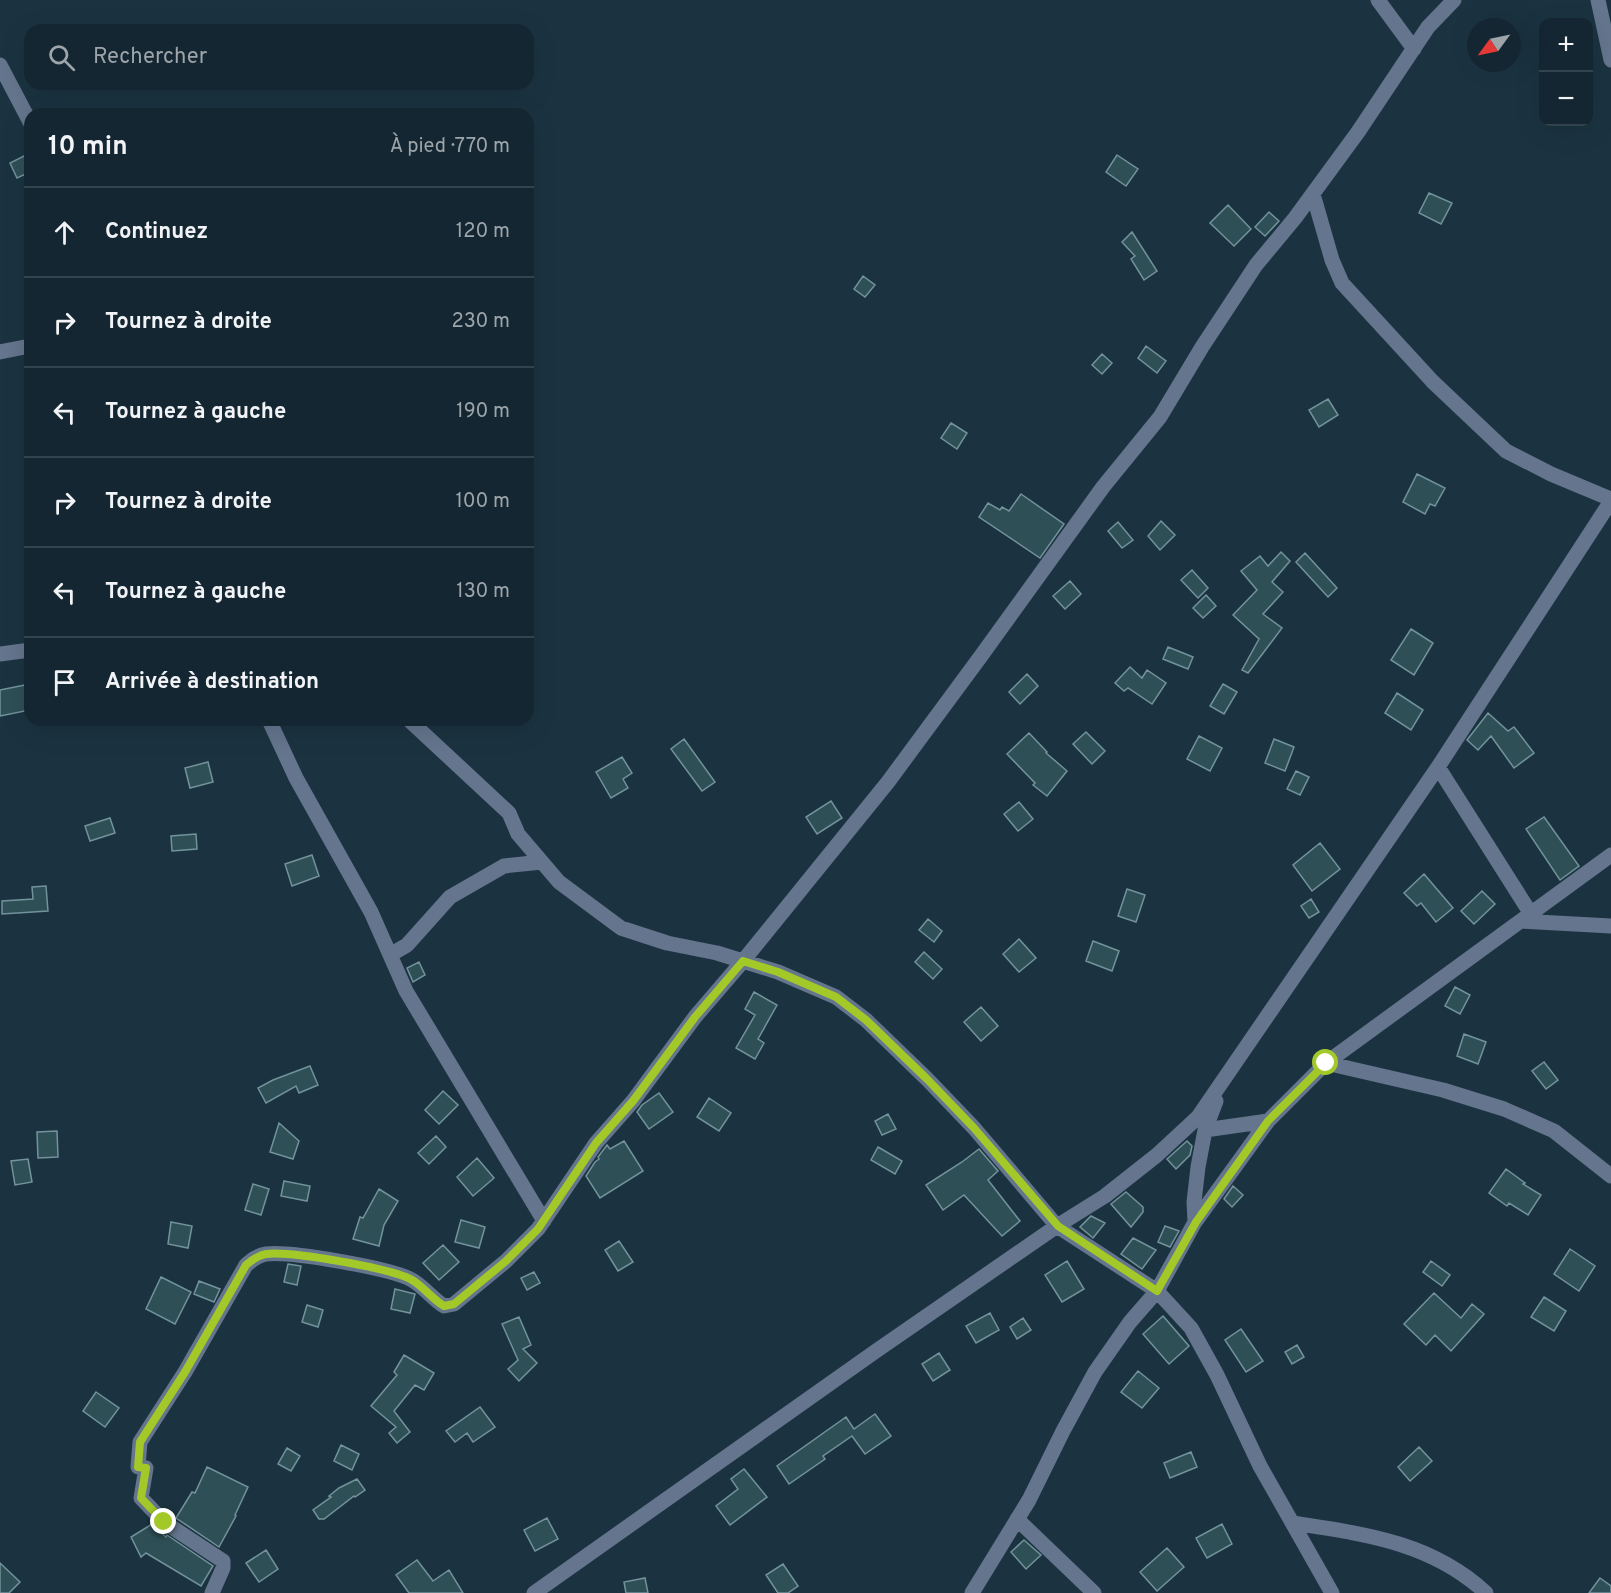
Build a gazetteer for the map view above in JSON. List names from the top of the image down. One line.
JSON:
{"north":"bottom left","page":{"map_buttons":["+","−"],"search":"Rechercher","heading":["10 min","À pied · 770 m"],"list":[["Continuez","120 m"],["Tournez à droite","230 m"],["Tournez à gauche","190 m"],["Tournez à droite","100 m"],["Tournez à gauche","130 m"],"Arrivée à destination"]}}
